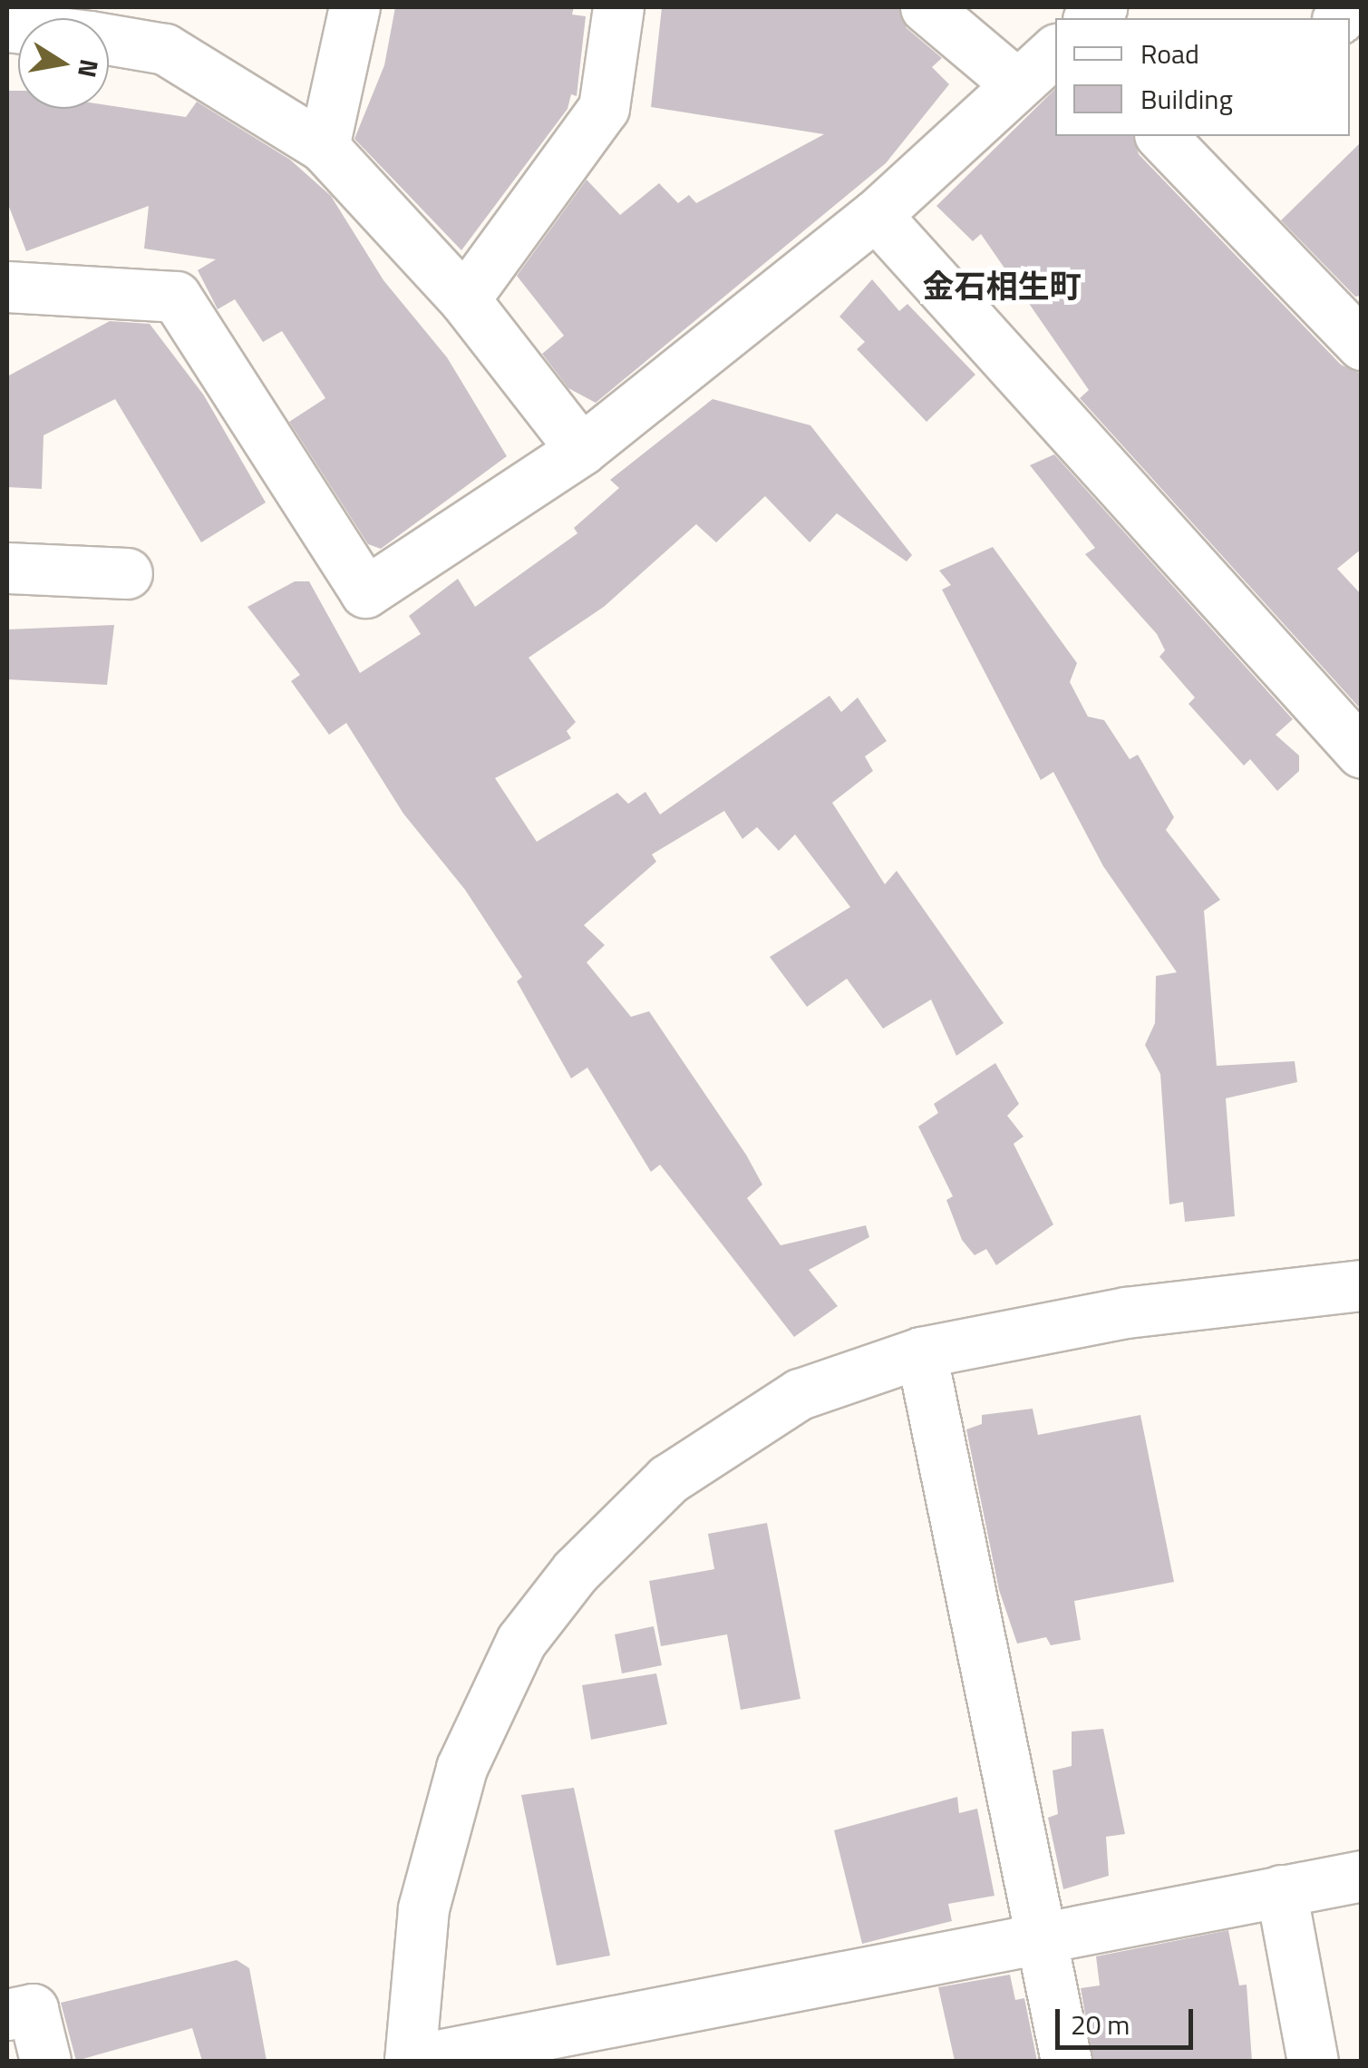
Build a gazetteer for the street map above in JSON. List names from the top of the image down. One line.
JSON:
{"districts":["金石相生町"],"legend":["Road","Building"],"scale_bar":"20 m","north":"right"}
